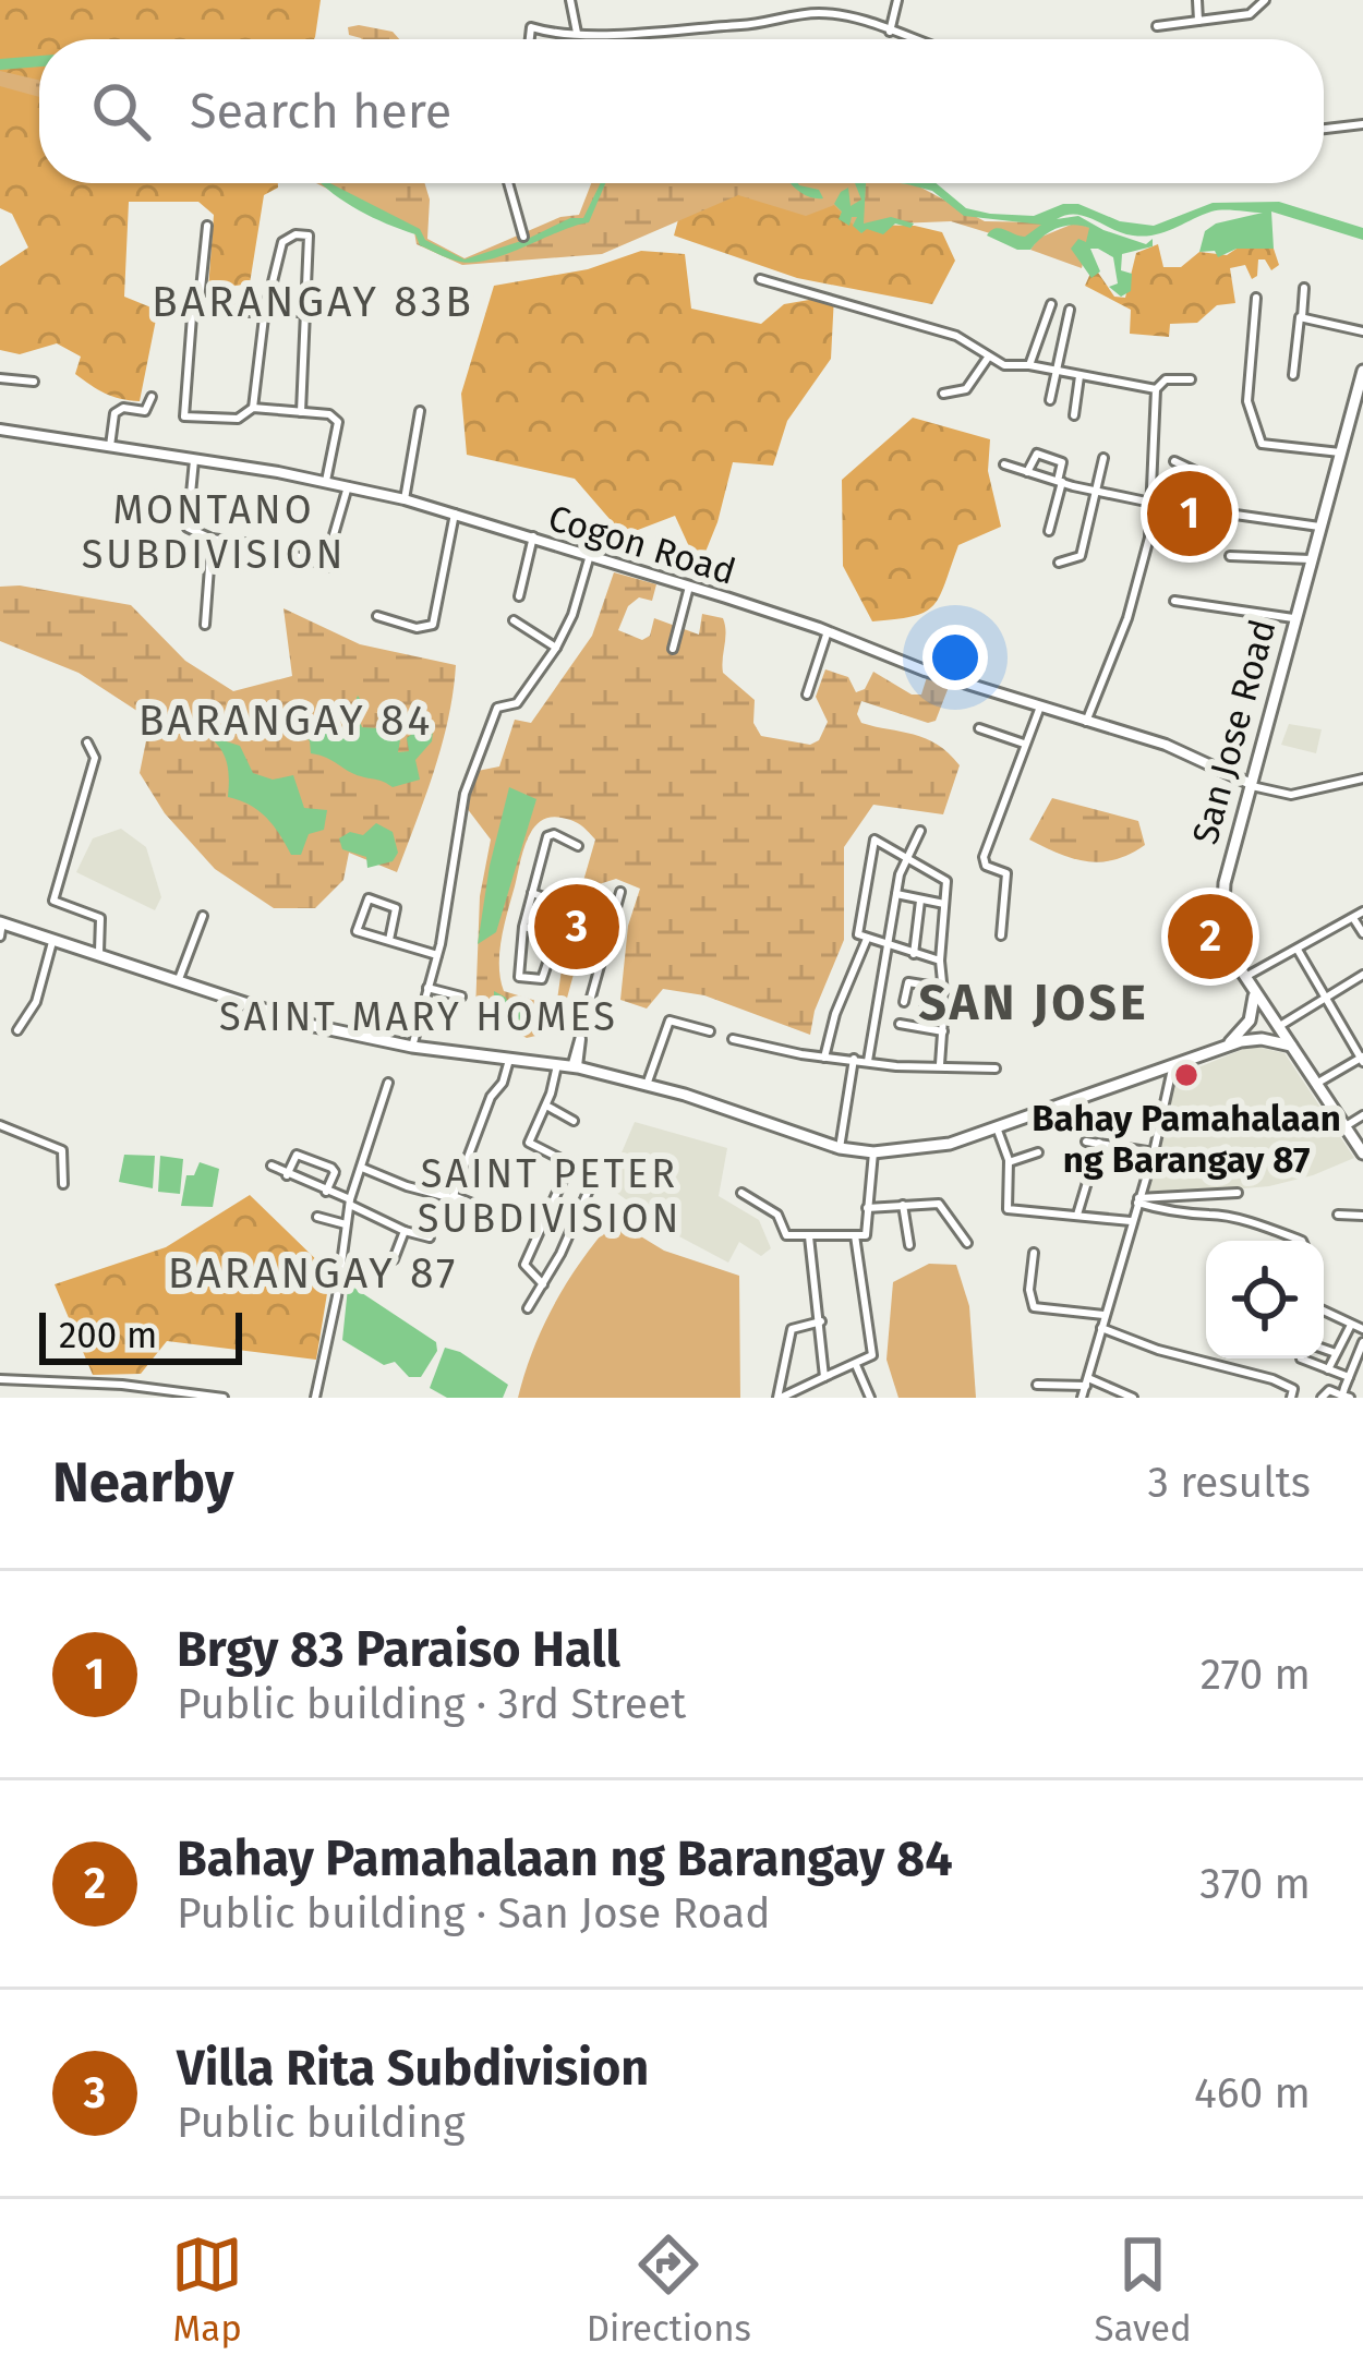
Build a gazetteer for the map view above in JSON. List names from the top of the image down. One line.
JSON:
{"streets":{"main road":["San Jose Road"],"street":["Cogon Road"]},"crossings":[["Cogon Road","San Jose Road"]],"districts":["BARANGAY 83B","MONTANO SUBDIVISION","BARANGAY 84","SAN JOSE","SAINT MARY HOMES","SAINT PETER SUBDIVISION","BARANGAY 87"],"places":["Bahay Pamahalaan ng Barangay 87"],"scale_bar":"200 m","page":{"search":"Search here","pins":["1","3","2"],"scale":"200 m","heading":["Nearby","3 results"],"list":[{"mark":"1","name":"Brgy 83 Paraiso Hall","note":"Public building · 3rd Street","value":"270 m"},{"mark":"2","name":"Bahay Pamahalaan ng Barangay 84","note":"Public building · San Jose Road","value":"370 m"},{"mark":"3","name":"Villa Rita Subdivision","note":"Public building","value":"460 m"}],"nav":["Map","Directions","Saved"]}}
